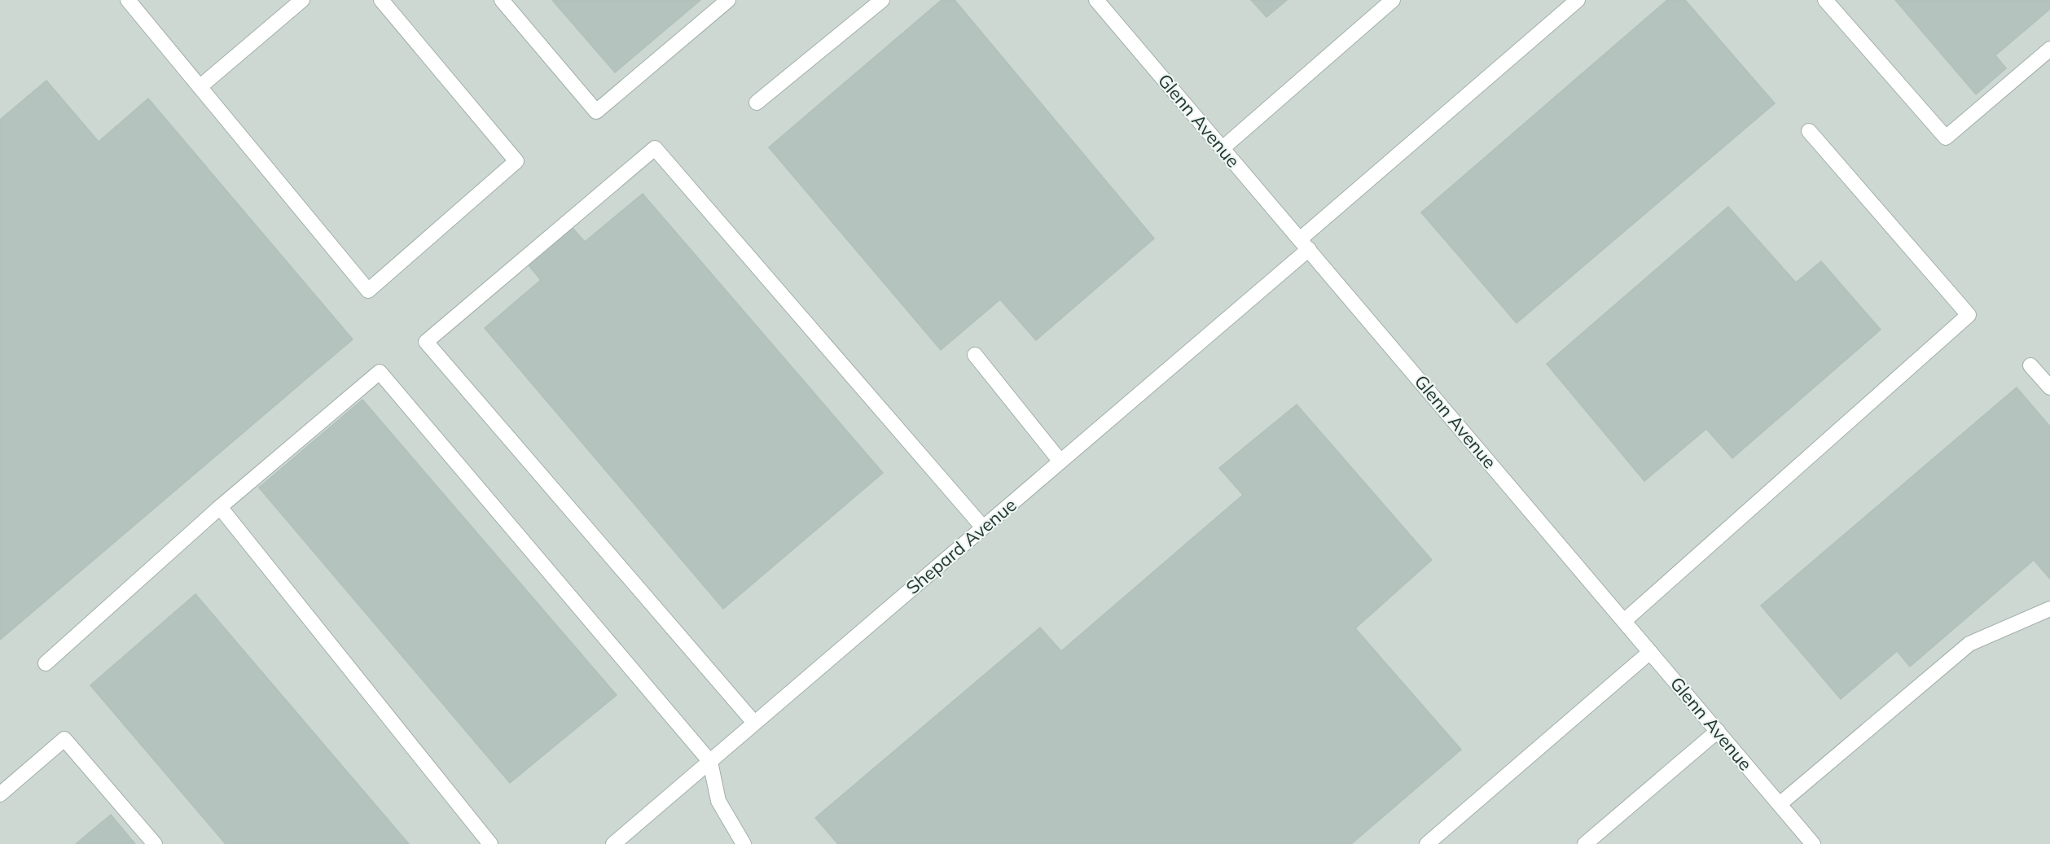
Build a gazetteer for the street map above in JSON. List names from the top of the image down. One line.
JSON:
{"streets":{"street":["Glenn Avenue","Shepard Avenue"]},"crossings":[["Glenn Avenue","Shepard Avenue"]]}
